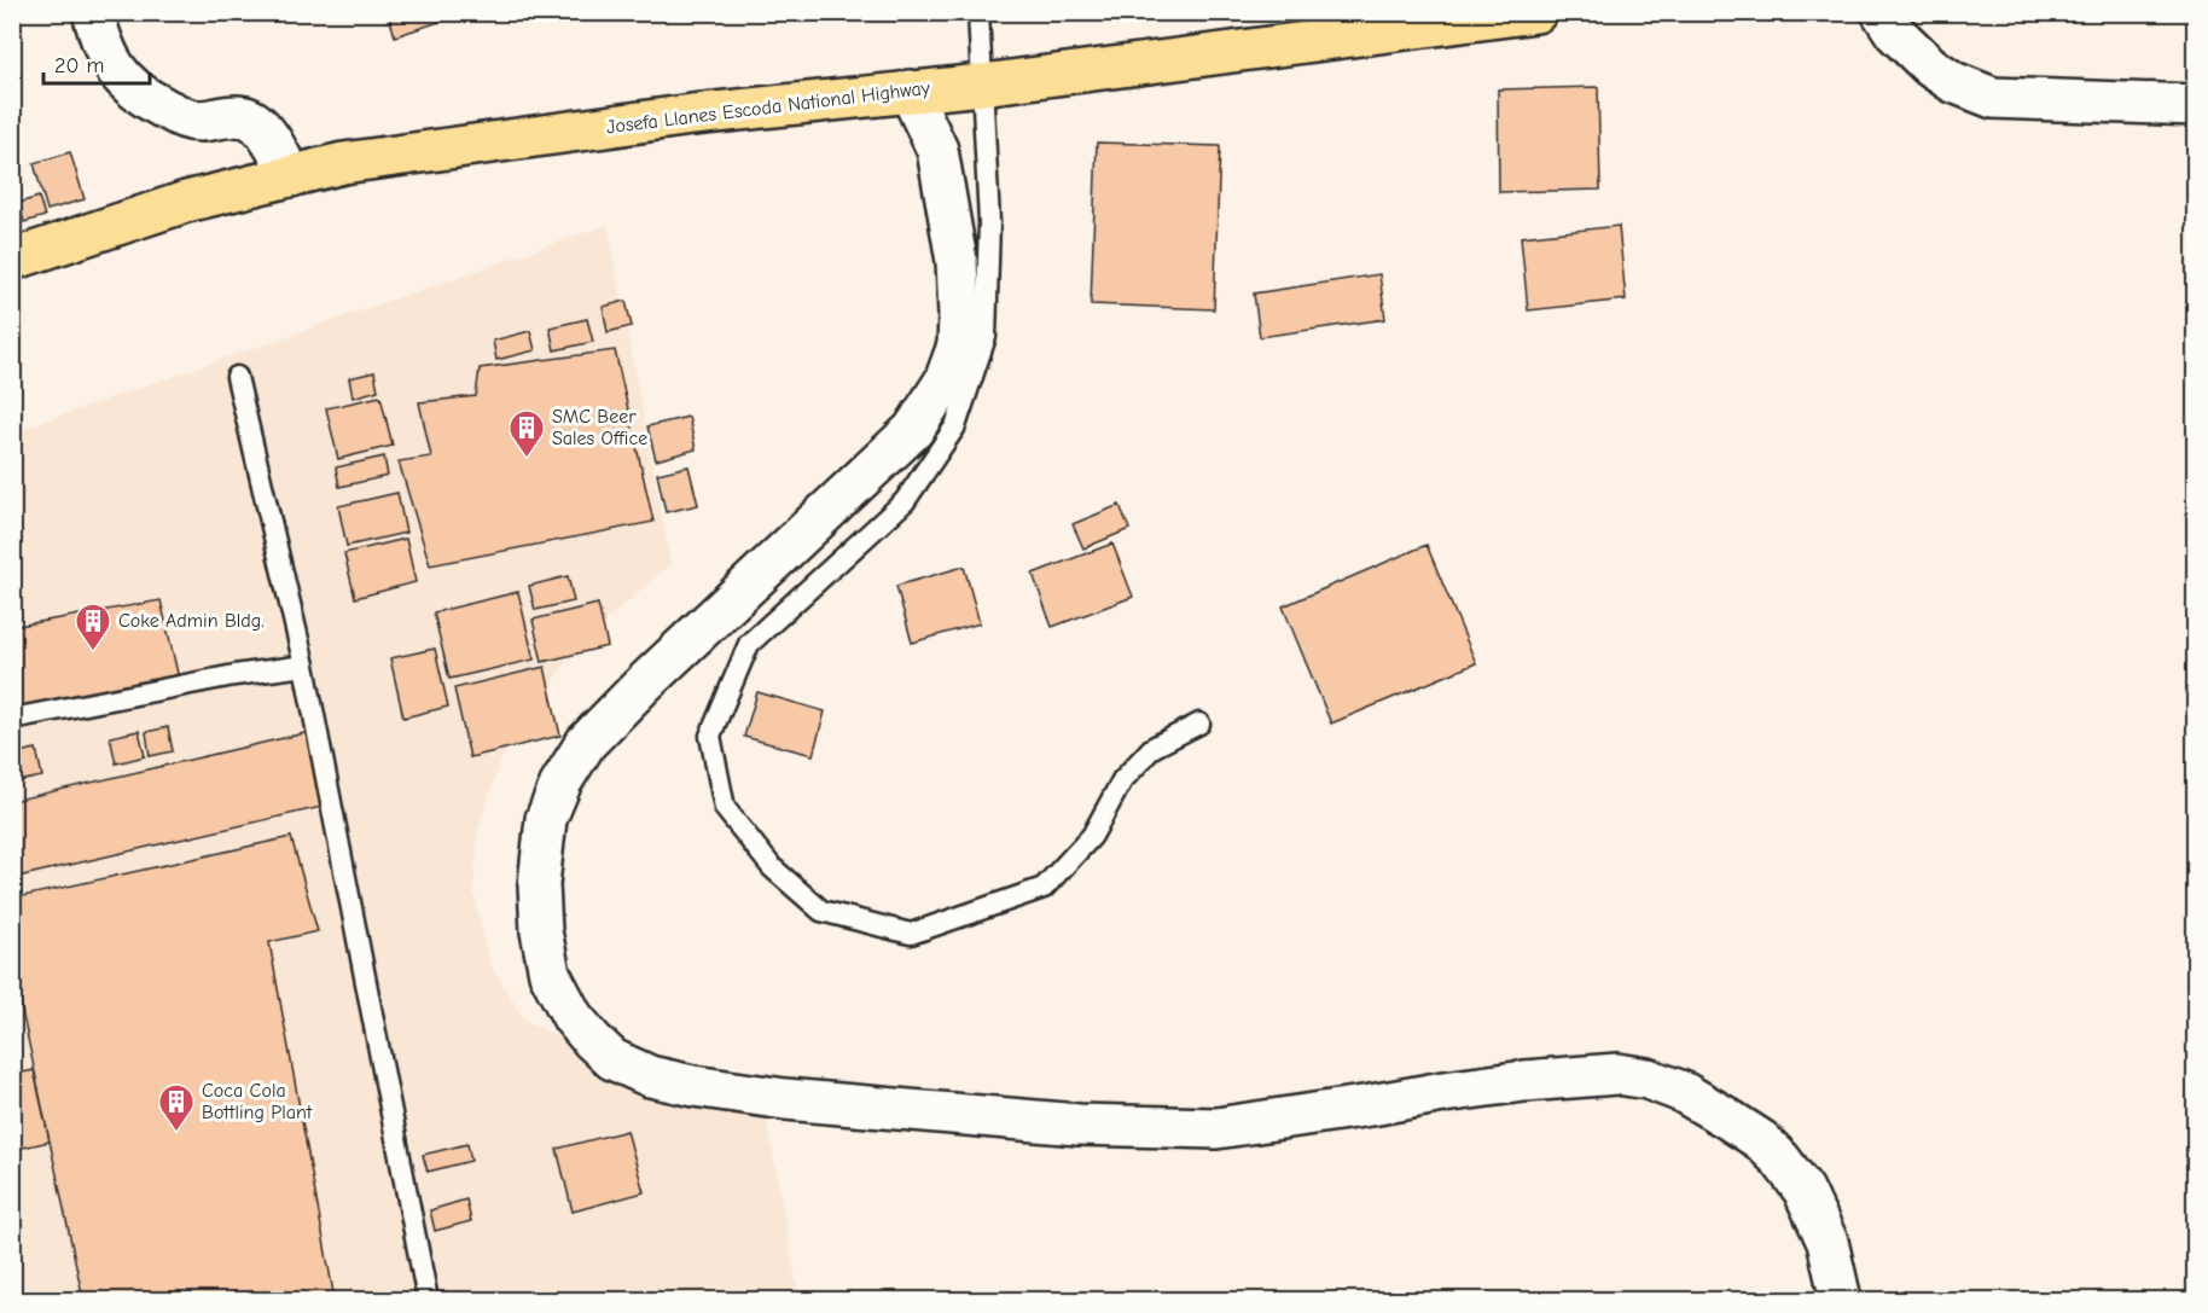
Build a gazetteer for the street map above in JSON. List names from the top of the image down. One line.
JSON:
{"streets":{"main road":["Josefa Llanes Escoda National Highway"]},"places":{"building":["SMC Beer Sales Office","Coke Admin Bldg.","Coca Cola Bottling Plant"]},"scale_bar":"20 m"}
